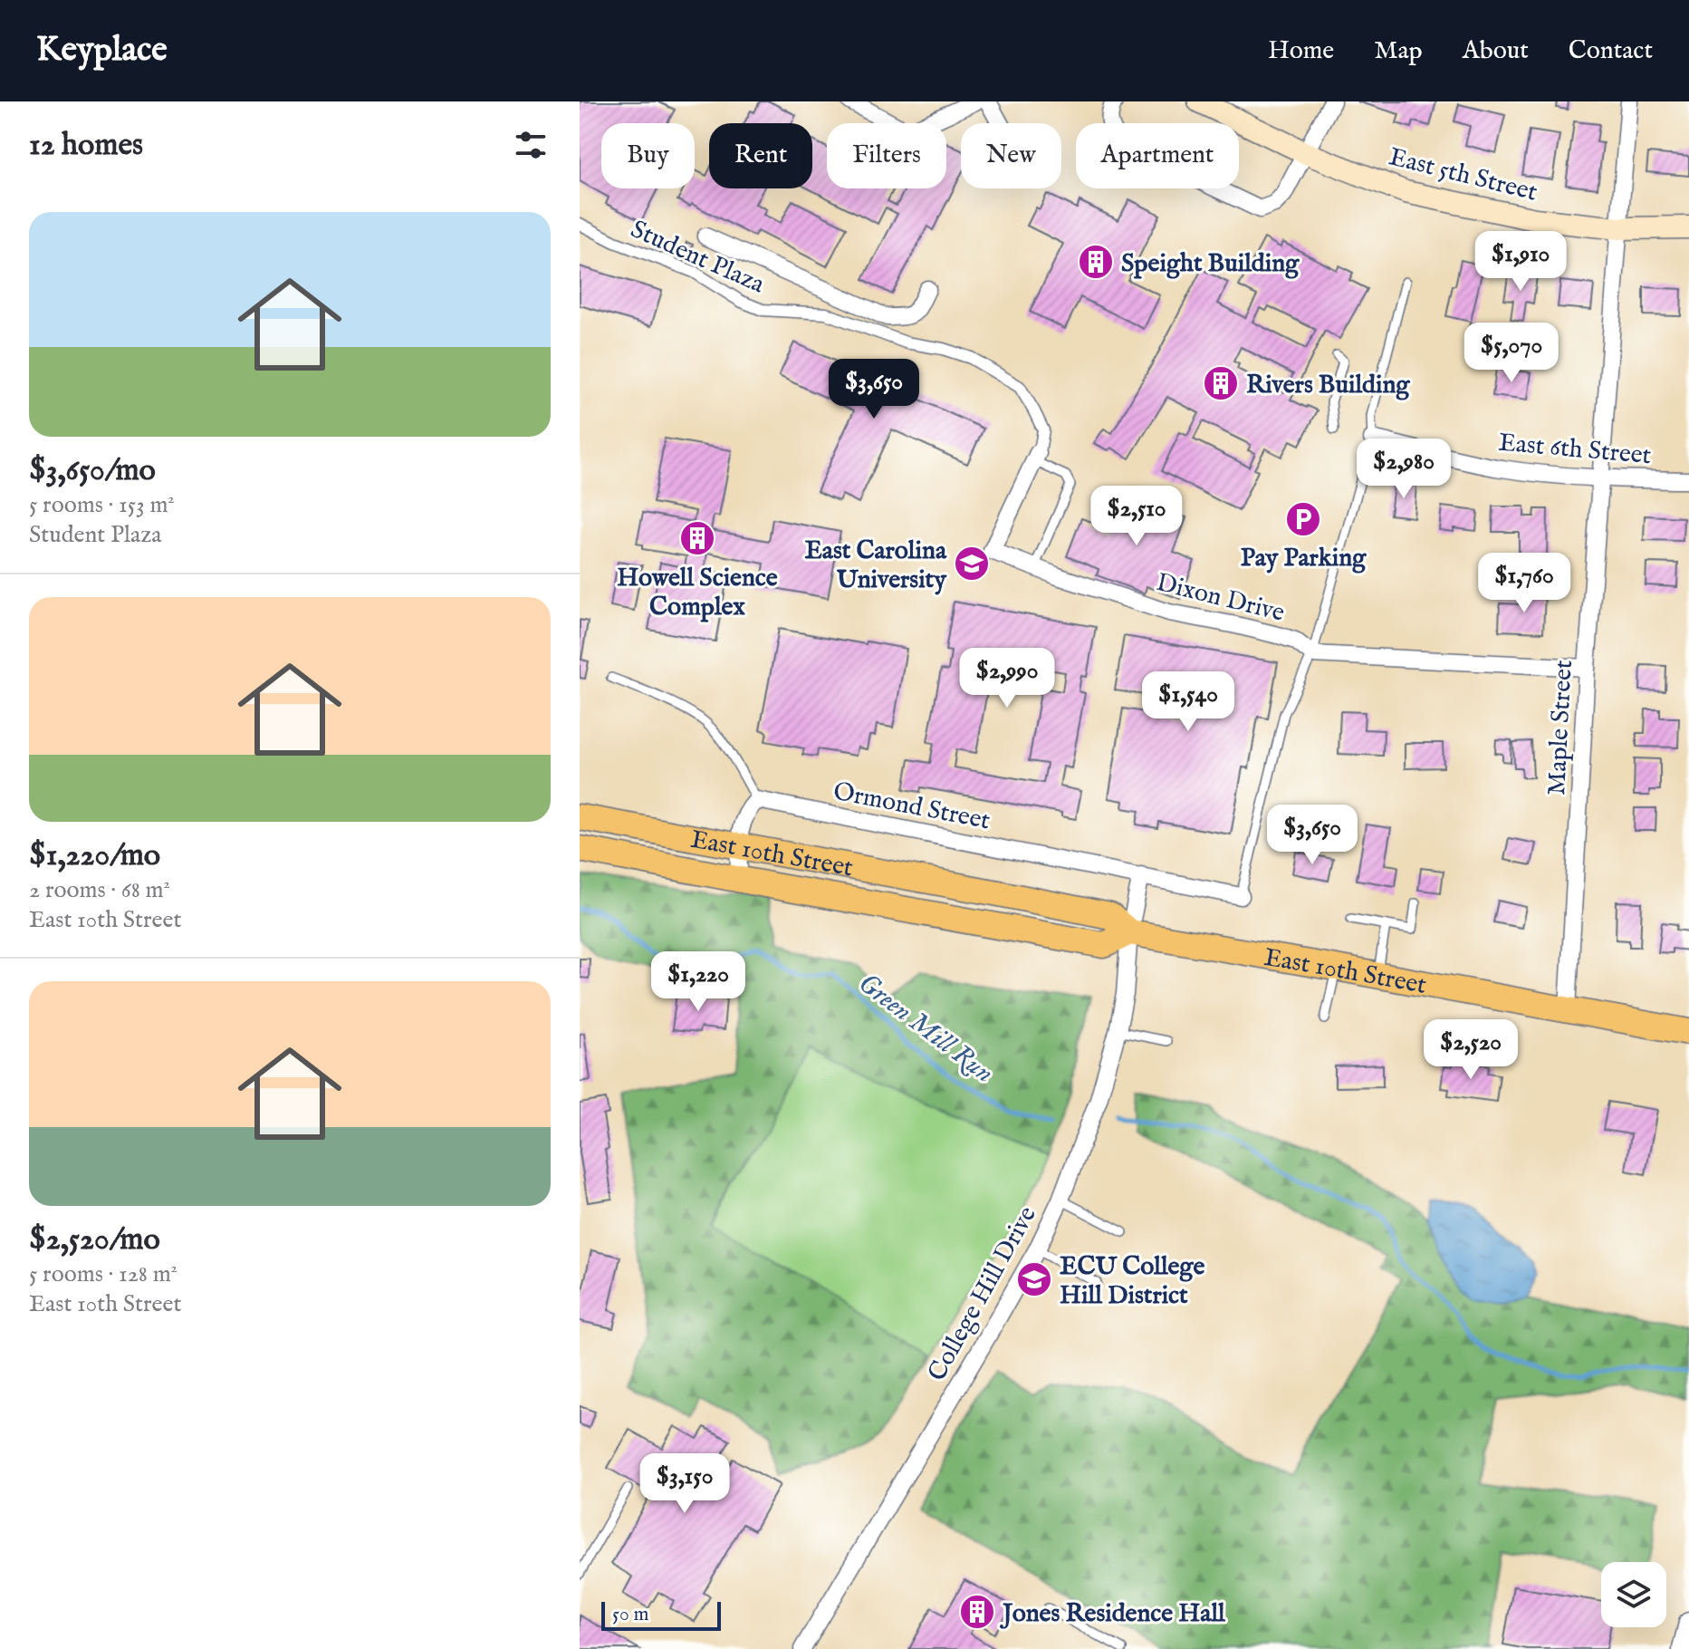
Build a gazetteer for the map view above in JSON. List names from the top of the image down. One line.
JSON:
{"streets":{"main road":["East 5th Street","East 10th Street"],"street":["Student Plaza","East 6th Street","Dixon Drive","Maple Street","Ormond Street","College Hill Drive"]},"crossings":[["East 5th Street","Maple Street"],["Student Plaza","Dixon Drive"],["East 6th Street","Maple Street"],["Maple Street","East 10th Street"],["East 10th Street","College Hill Drive"]],"water":["Green Mill Run"],"places":{"building":["Speight Building","Rivers Building","Howell Science Complex","Jones Residence Hall"],"parking":["Pay Parking"],"school or university":["East Carolina University","ECU College Hill District"]},"scale_bar":"50 m","page":{"header":"Keyplace","nav":["Home","Map","About","Contact"],"heading":"12 homes","chip":["Buy","Rent","Filters","New","Apartment"],"list":[{"name":"$3,650/mo","note":"5 rooms · 153 m² · Student Plaza"},{"name":"$1,220/mo","note":"2 rooms · 68 m² · East 10th Street"},{"name":"$2,520/mo","note":"5 rooms · 128 m² · East 10th Street"}],"price":["$1,910","$5,070","$3,650","$2,980","$2,510","$1,760","$2,990","$1,540","$3,650","$1,220","$2,520","$3,150"],"scale":"50 m"}}
